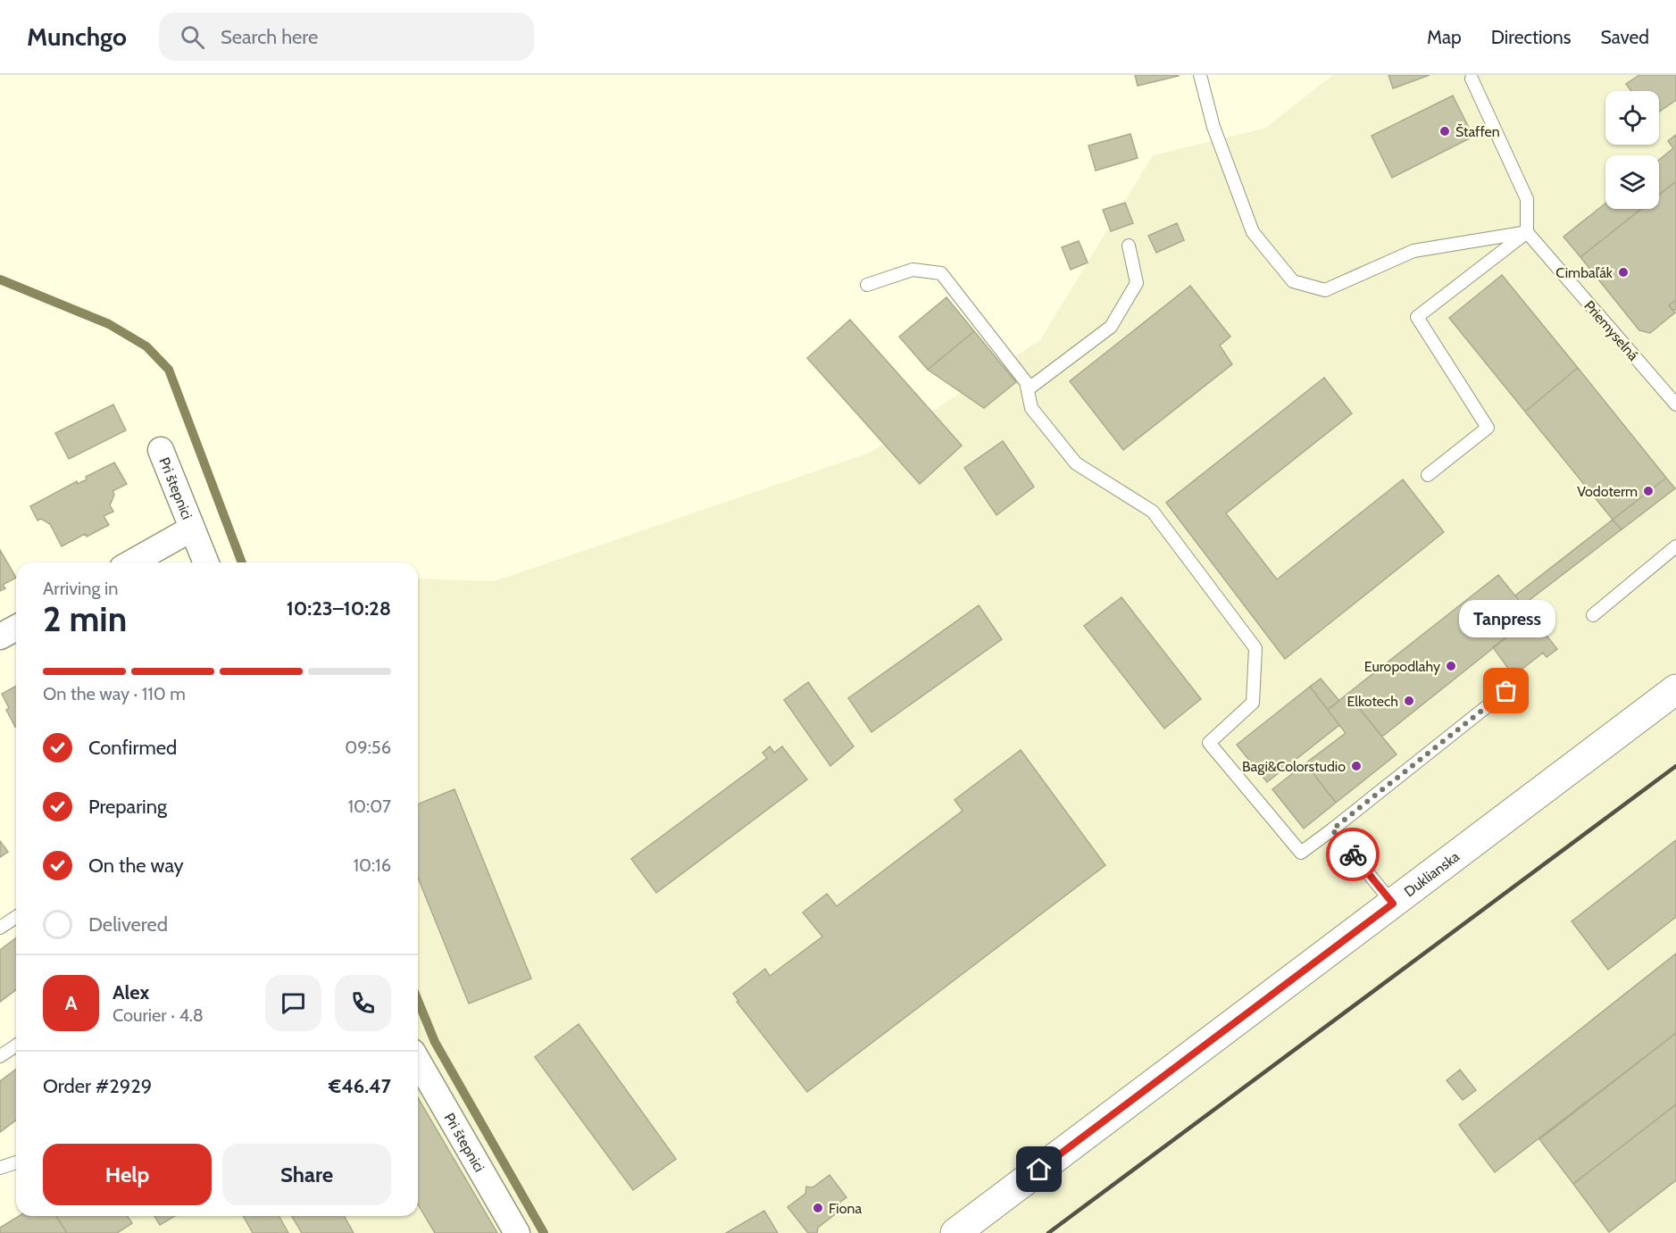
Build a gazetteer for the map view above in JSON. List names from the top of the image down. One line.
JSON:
{"streets":{"main road":["Duklianska"],"street":["Pri štepnici"],"lane":["Priemyselná"]},"places":["Štaffen","Cimbaľák","Vodoterm","Europodlahy","Tanpress","Elkotech","Bagi&Colorstudio","Fiona"],"page":{"header":"Munchgo","search":"Search here","nav":["Map","Directions","Saved"],"heading":["2 min","Arriving in","10:23–10:28"],"panel":["Alex","Courier · 4.8","Order #2929","€46.47"],"bubble":"Tanpress","bar":"On the way · 110 m","list":[["Confirmed","09:56"],["Preparing","10:07"],["On the way","10:16"],"Delivered"],"round":"A","buttons":["Help","Share"]}}
